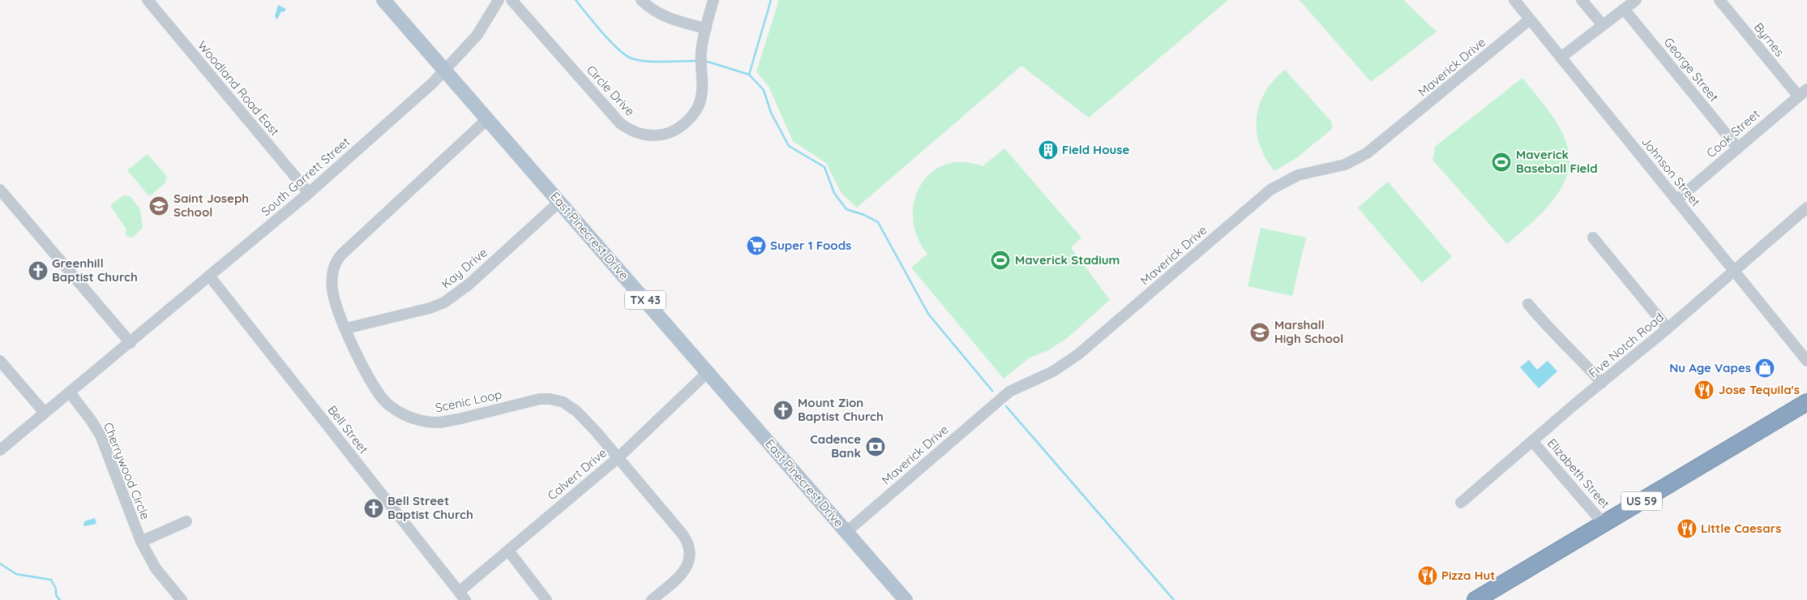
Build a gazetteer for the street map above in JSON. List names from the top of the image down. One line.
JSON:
{"streets":{"highway":["US 59"],"main road":["East Pinecrest Drive","TX 43"],"street":["Byrnes","Maverick Drive","George Street","Woodland Road East","Circle Drive","Cook Street","Johnson Street","South Garrett Street","Kay Drive","Five Notch Road","Scenic Loop","Bell Street","Cherrywood Circle","Elizabeth Street","Calvert Drive"]},"crossings":[["Byrnes","Cook Street"],["Maverick Drive","Johnson Street"],["Maverick Drive","East Pinecrest Drive"],["George Street","Cook Street"],["Woodland Road East","South Garrett Street"],["Cook Street","Johnson Street"],["Johnson Street","Five Notch Road"],["South Garrett Street","East Pinecrest Drive"],["South Garrett Street","Bell Street"],["South Garrett Street","Cherrywood Circle"],["East Pinecrest Drive","Kay Drive"],["East Pinecrest Drive","Scenic Loop"],["East Pinecrest Drive","Calvert Drive"],["Kay Drive","Scenic Loop"],["Five Notch Road","Elizabeth Street"],["Scenic Loop","Calvert Drive"],["Bell Street","Calvert Drive"],["Elizabeth Street","US 59"]],"places":{"building":["Field House"],"sports":["Maverick Baseball Field","Maverick Stadium"],"school or university":["Saint Joseph School","Marshall High School"],"supermarket":["Super 1 Foods"],"church":["Greenhill Baptist Church","Mount Zion Baptist Church","Bell Street Baptist Church"],"shop":["Nu Age Vapes"],"restaurant":["Jose Tequila's","Little Caesars","Pizza Hut"],"bank":["Cadence Bank"]}}
